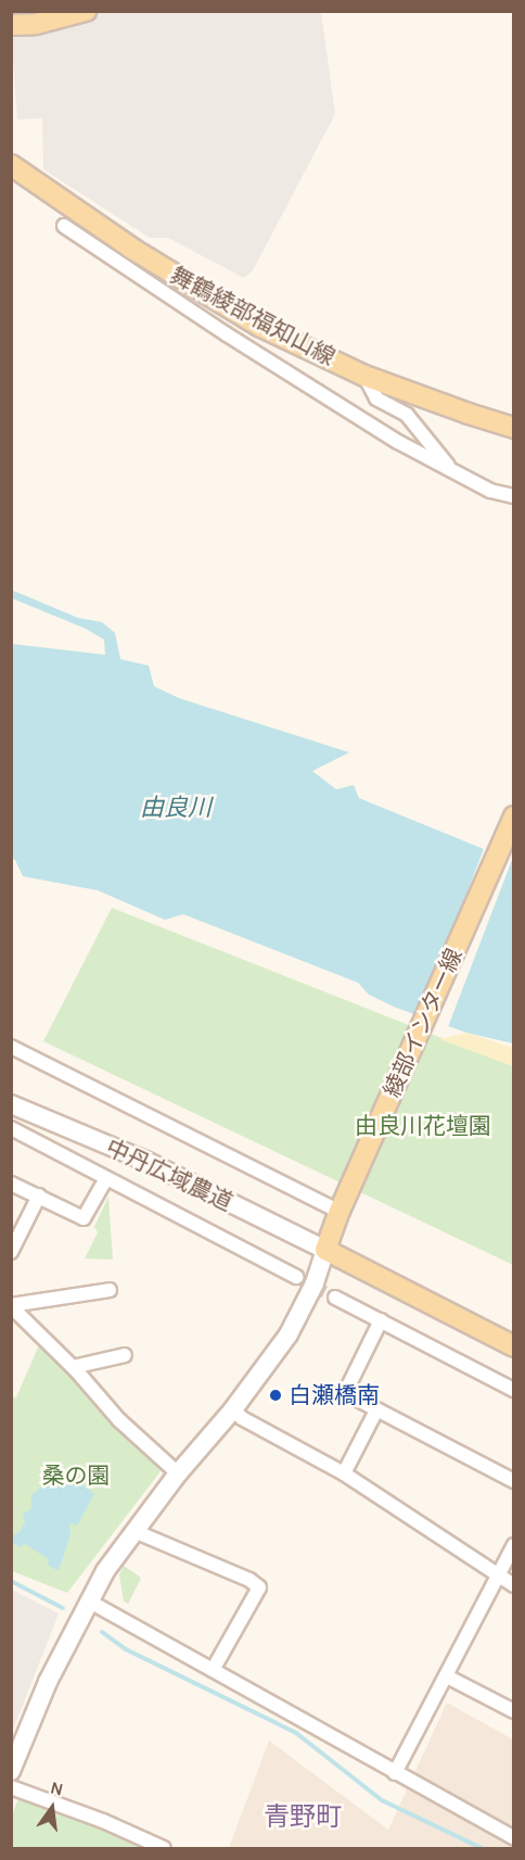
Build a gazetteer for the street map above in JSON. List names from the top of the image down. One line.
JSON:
{"streets":{"main road":["舞鶴綾部福知山線","綾部インター線"],"street":["中丹広域農道"]},"crossings":[["綾部インター線","中丹広域農道"]],"districts":["青野町"],"water":["由良川"],"parks":["由良川花壇園","桑の園"],"places":["白瀬橋南"],"north":"top"}
